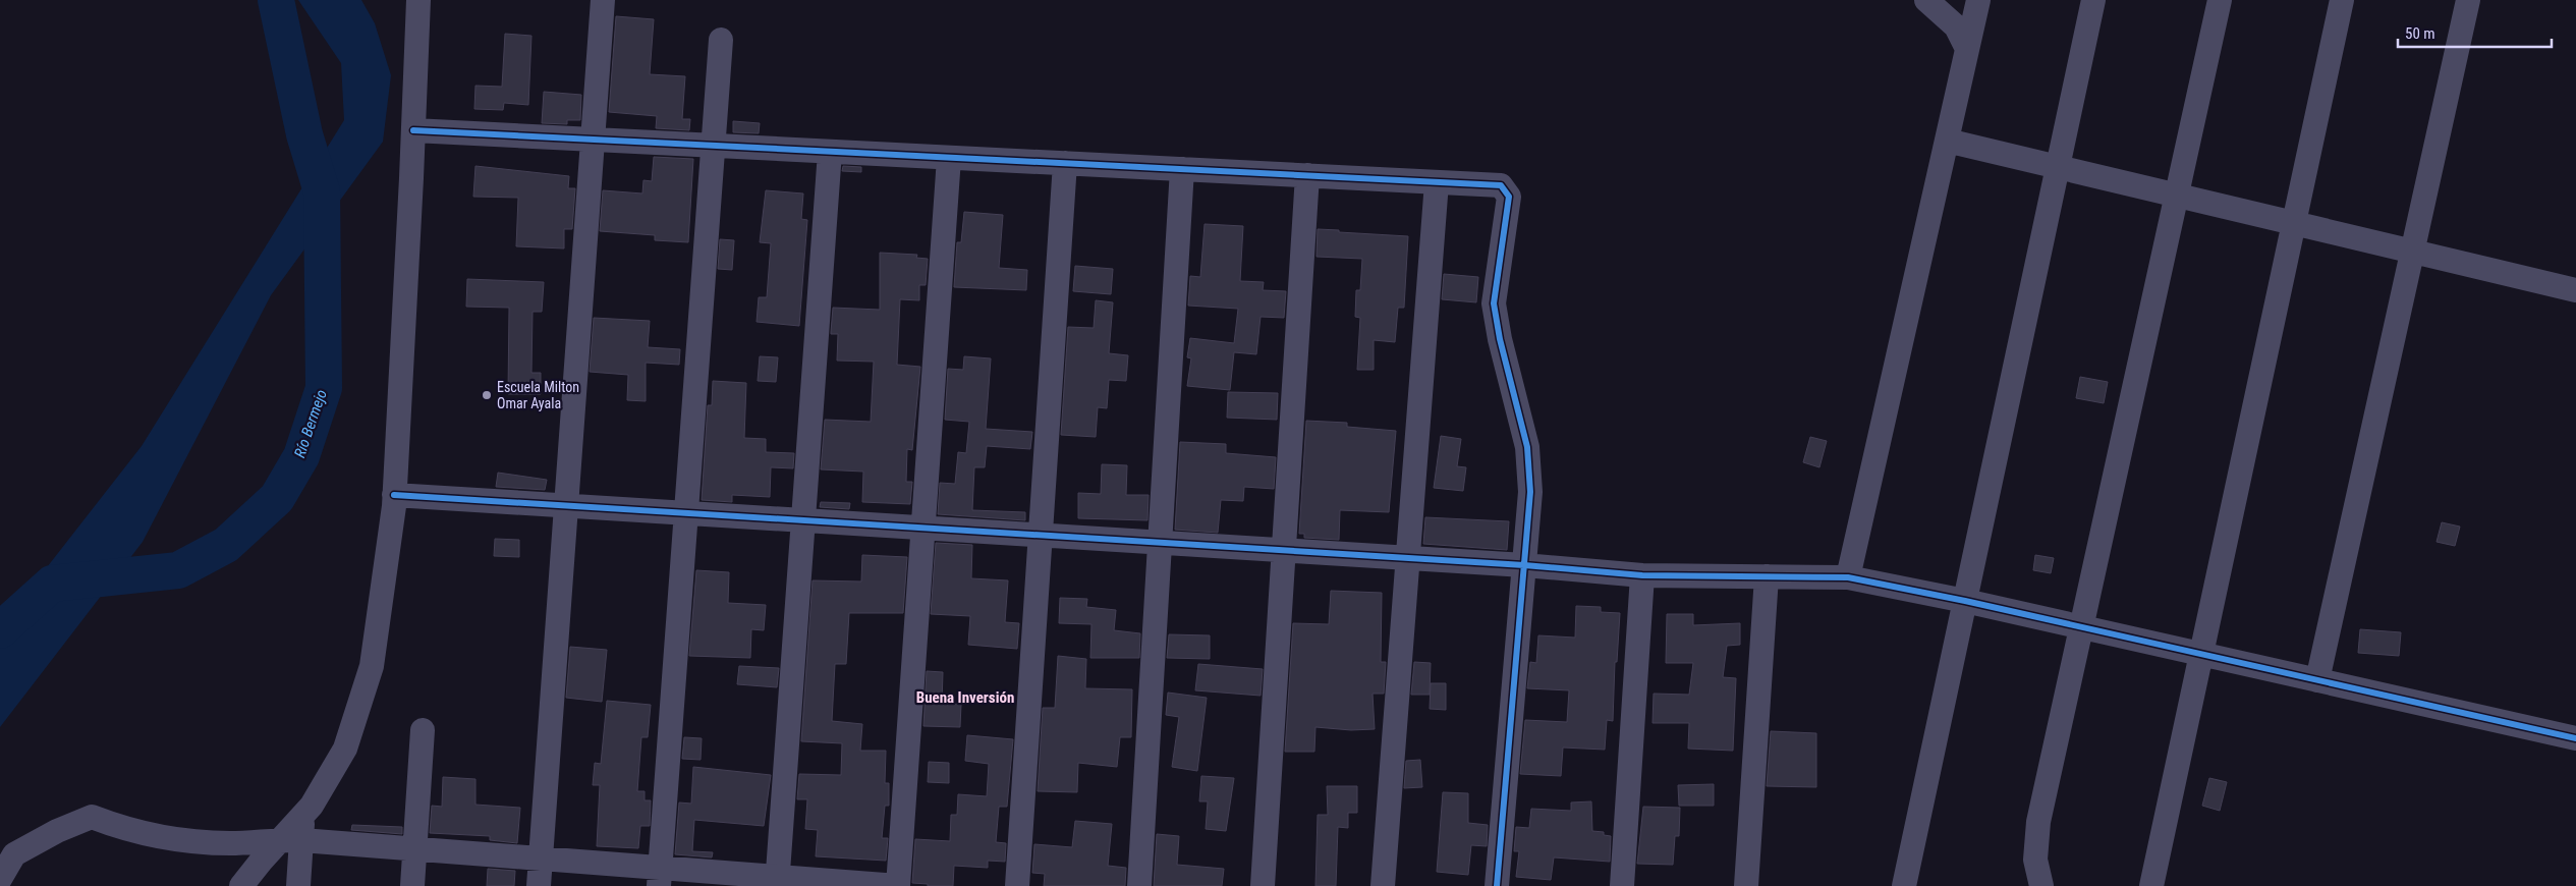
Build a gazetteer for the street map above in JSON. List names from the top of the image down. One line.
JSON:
{"districts":["Buena Inversión"],"water":["Río Bermejo"],"places":["Escuela Milton Omar Ayala"],"scale_bar":"50 m"}
